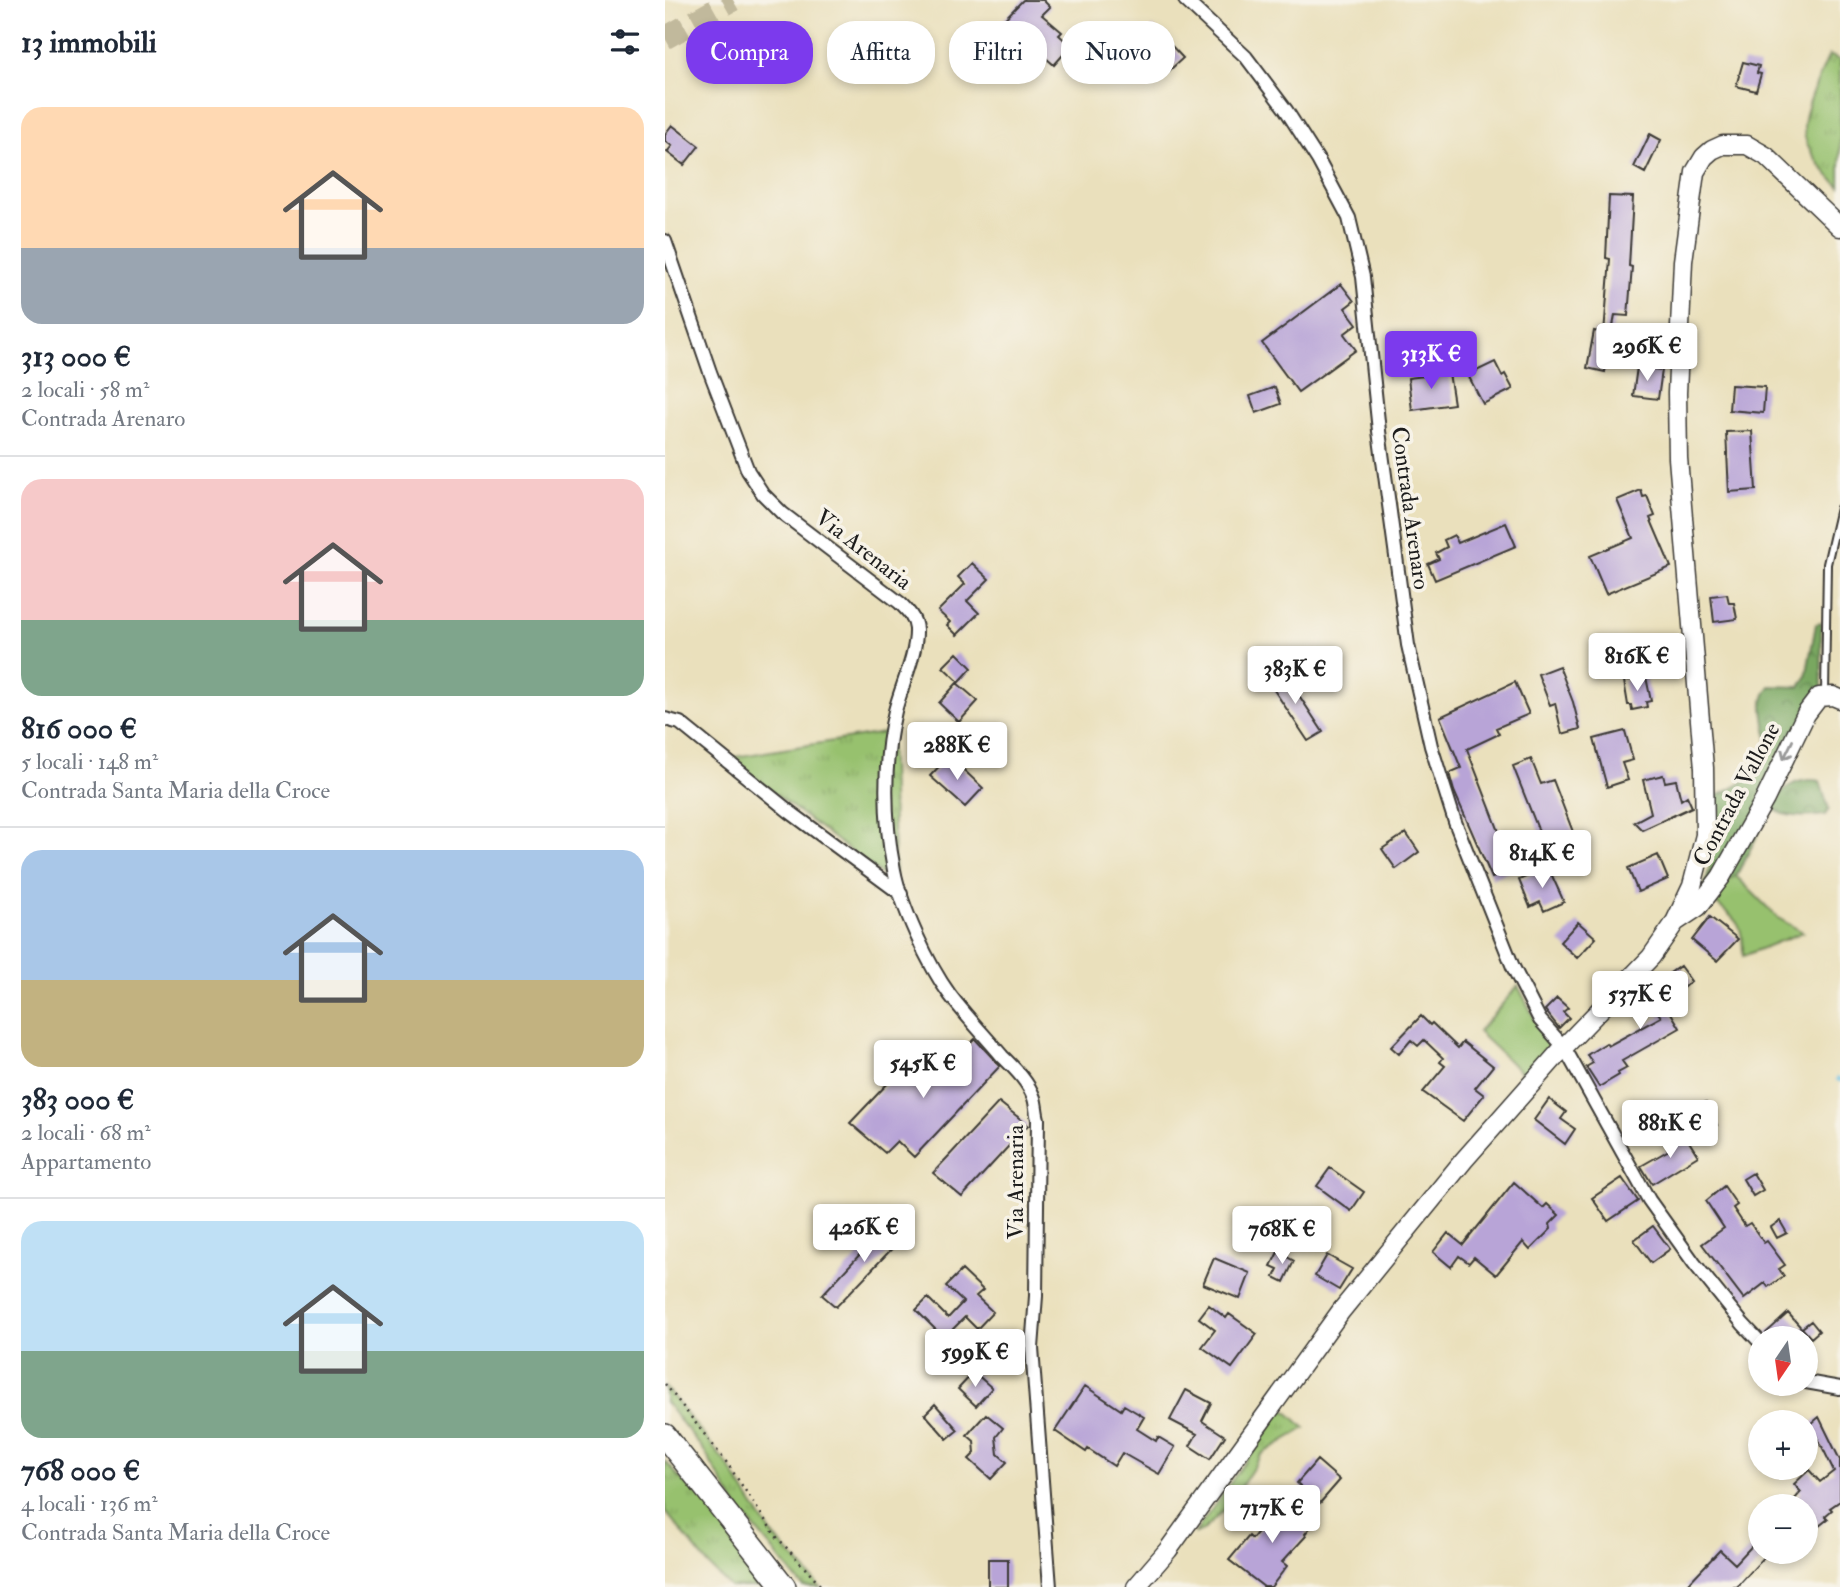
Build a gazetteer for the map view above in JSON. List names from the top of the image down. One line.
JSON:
{"streets":{"main road":["Contrada Vallone"],"street":["Contrada Arenaro","Via Arenaria"]},"one_way":["Contrada Vallone"],"north":"bottom","page":{"heading":"13 immobili","chip":["Compra","Affitta","Filtri","Nuovo"],"list":[{"name":"313 000 €","note":"2 locali · 58 m² · Contrada Arenaro"},{"name":"816 000 €","note":"5 locali · 148 m² · Contrada Santa Maria della Croce"},{"name":"383 000 €","note":"2 locali · 68 m² · Appartamento"},{"name":"768 000 €","note":"4 locali · 136 m² · Contrada Santa Maria della Croce"}],"price":["296K €","313K €","816K €","383K €","288K €","814K €","537K €","545K €","881K €","426K €","768K €","599K €","717K €"],"map_buttons":["+","−"]}}
